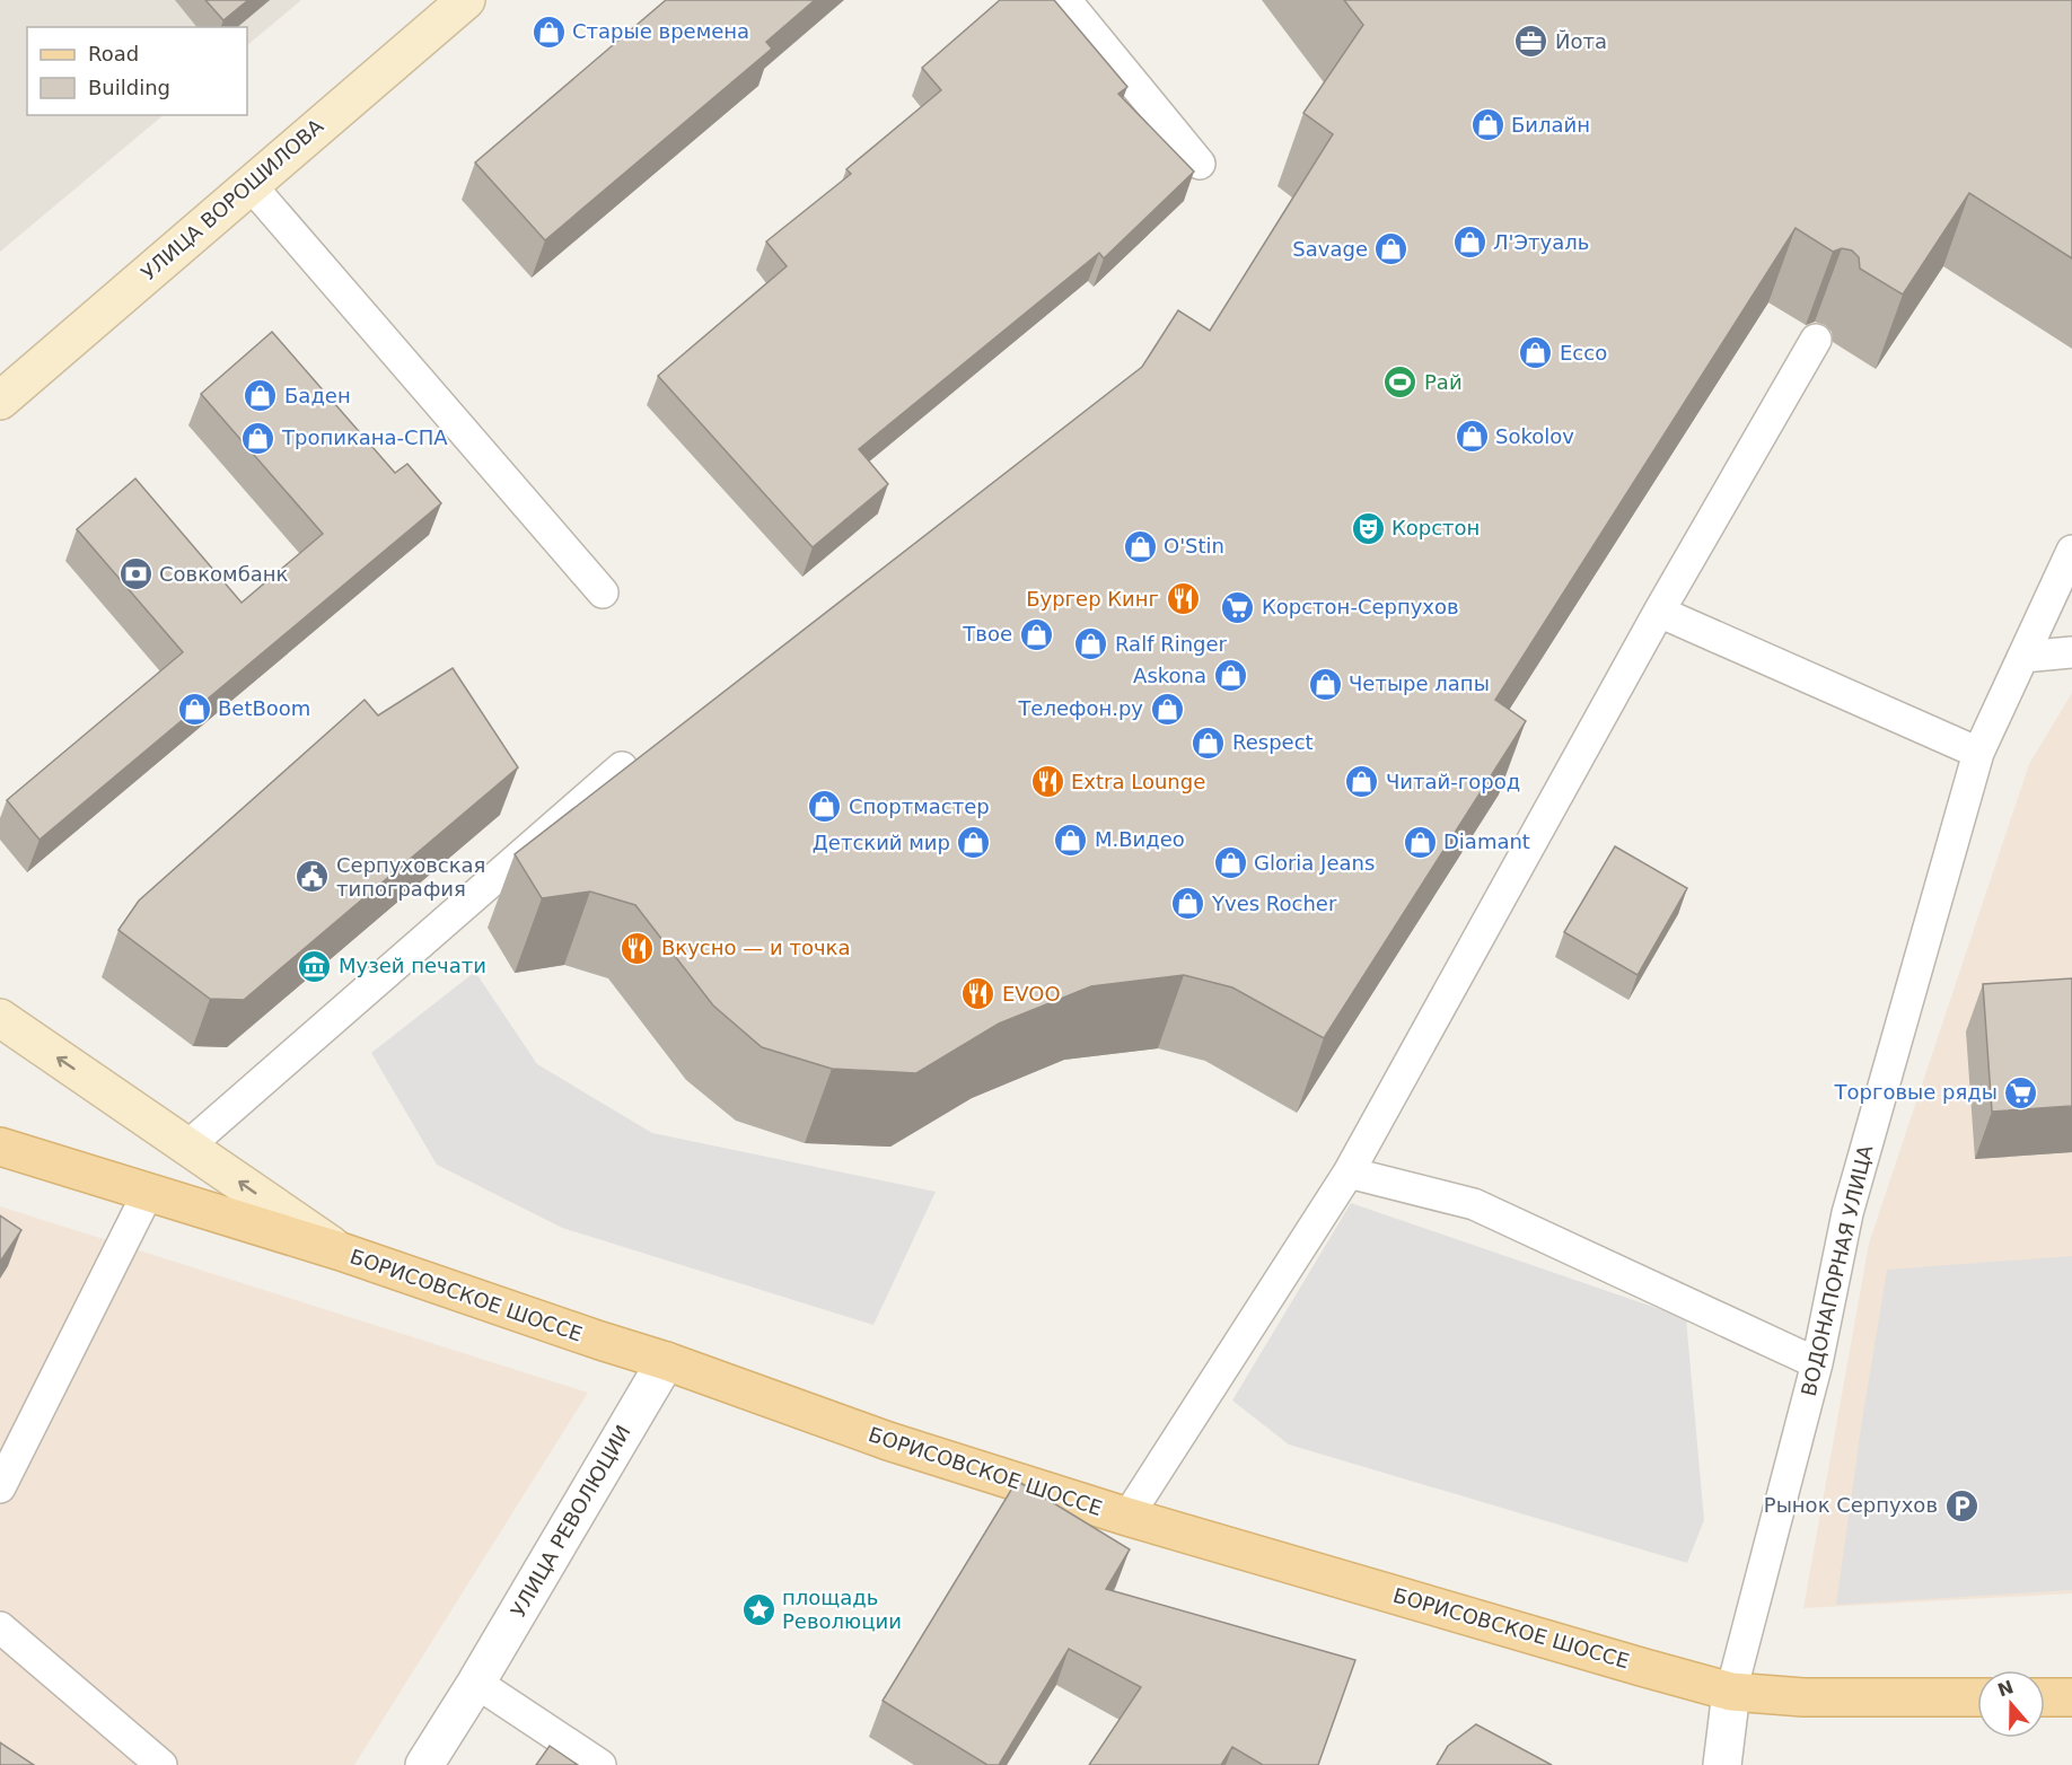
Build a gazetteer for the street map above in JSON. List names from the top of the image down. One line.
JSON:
{"streets":{"main road":["УЛИЦА ВОРОШИЛОВА","БОРИСОВСКОЕ ШОССЕ"],"street":["УЛИЦА РЕВОЛЮЦИИ"],"lane":["ВОДОНАПОРНАЯ УЛИЦА"]},"crossings":[["ВОДОНАПОРНАЯ УЛИЦА","БОРИСОВСКОЕ ШОССЕ"],["БОРИСОВСКОЕ ШОССЕ","УЛИЦА РЕВОЛЮЦИИ"]],"places":{"shop":["Старые времена","Билайн","Л'Этуаль","Savage","Ecco","Баден","Sokolov","Тропикана-СПА","O'Stin","Твое","Ralf Ringer","Askona","Четыре лапы","BetBoom","Телефон.ру","Respect","Читай-город","Спортмастер","М.Видео","Diamant","Детский мир","Gloria Jeans","Yves Rocher"],"office":["Йота"],"sports":["Рай"],"theatre":["Корстон"],"bank":["Совкомбанк"],"restaurant":["Бургер Кинг","Extra Lounge","Вкусно — и точка","EVOO"],"supermarket":["Корстон-Серпухов","Торговые ряды"],"public building":["Серпуховская типография"],"museum":["Музей печати"],"parking":["Рынок Серпухов"],"place":["площадь Революции"]},"legend":["Road","Building"],"north":"top"}
